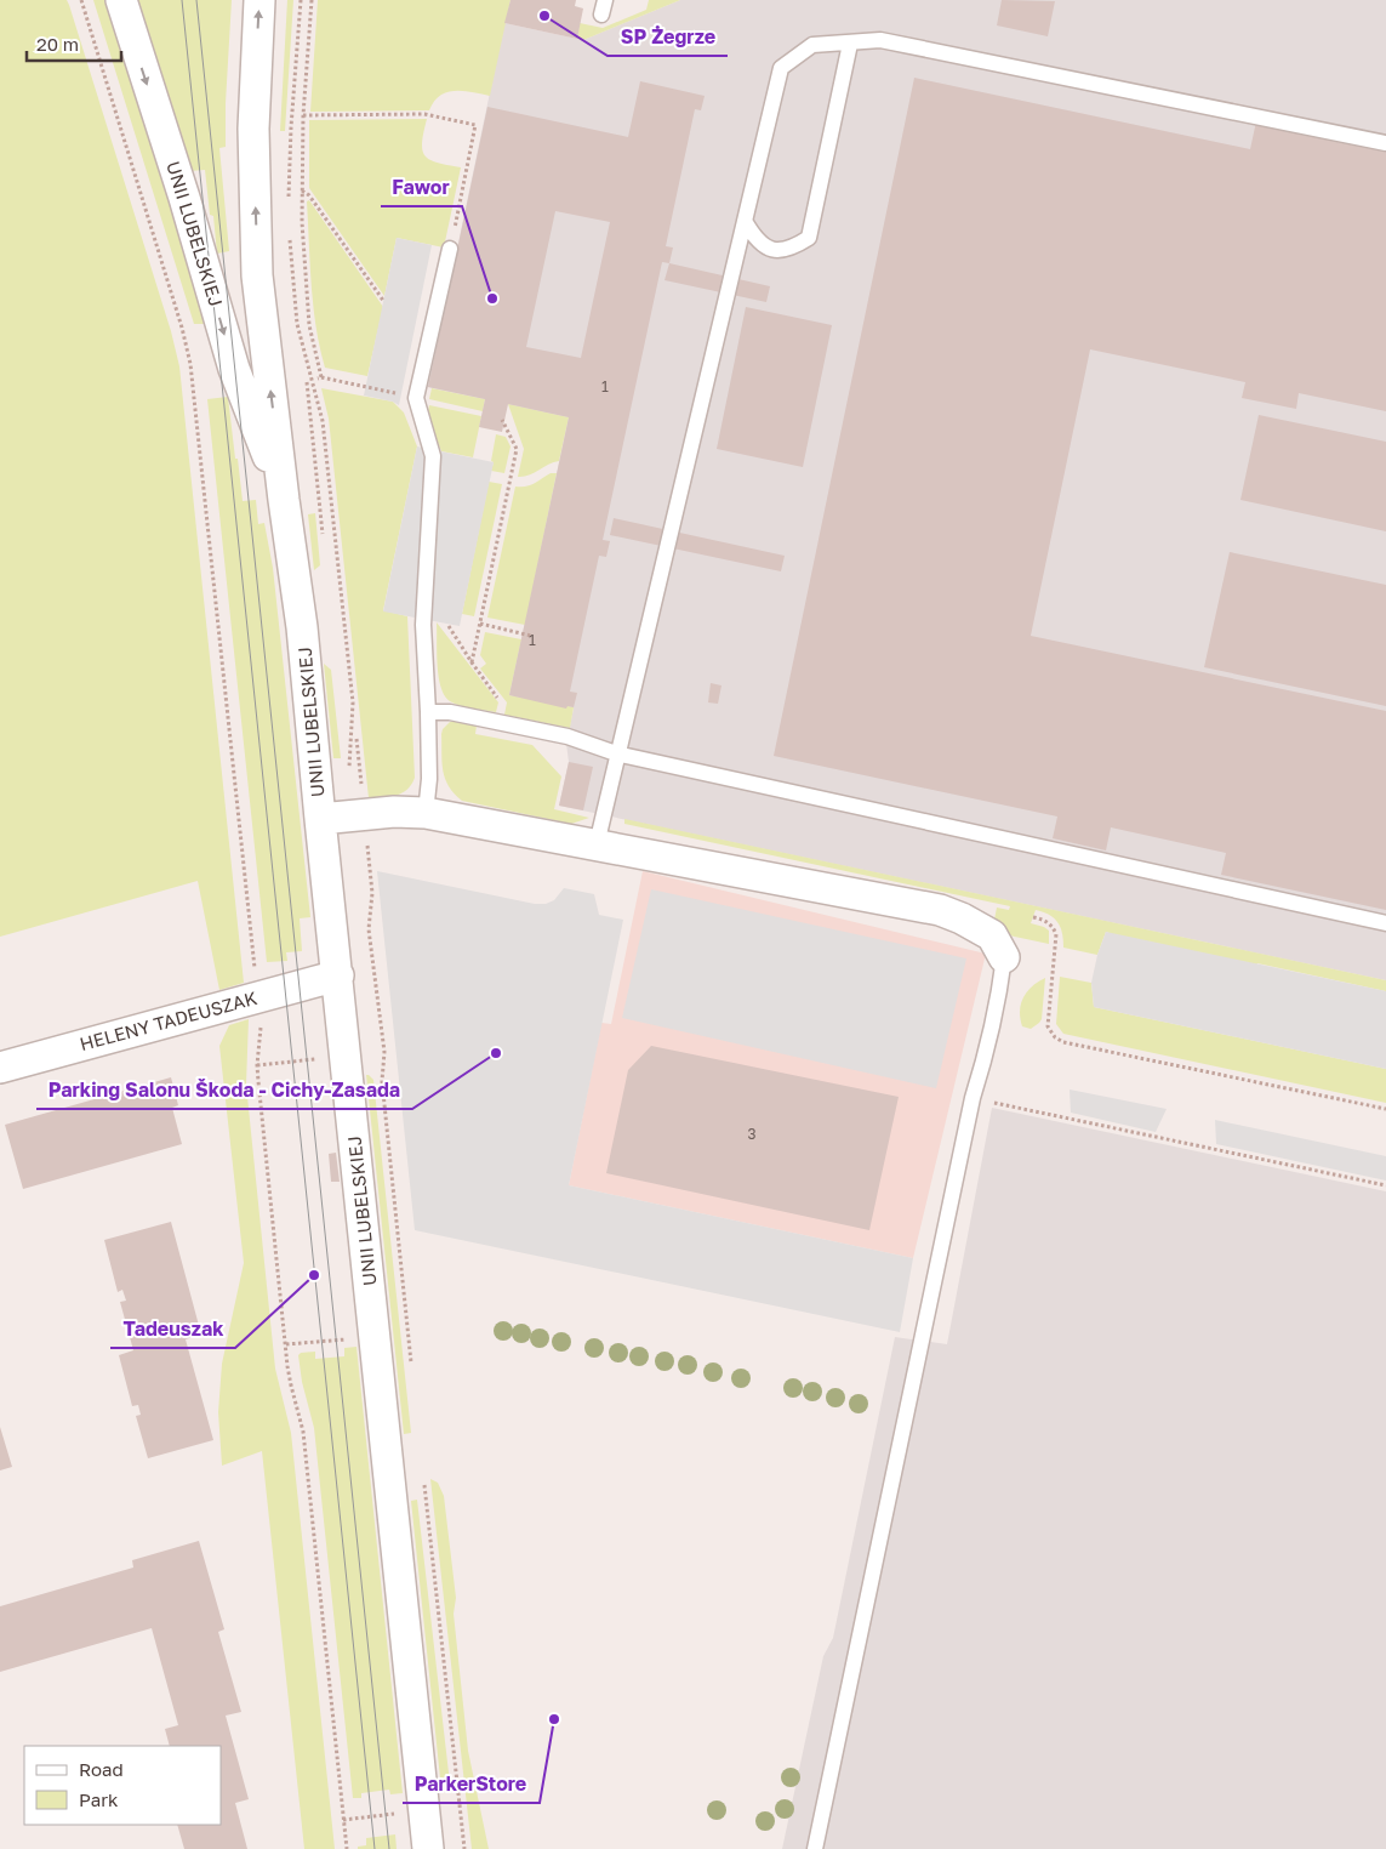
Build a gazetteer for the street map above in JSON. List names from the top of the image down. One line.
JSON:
{"streets":{"street":["UNII LUBELSKIEJ","HELENY TADEUSZAK"]},"crossings":[["UNII LUBELSKIEJ","HELENY TADEUSZAK"]],"places":["SP Żegrze","Fawor","Parking Salonu Škoda - Cichy-Zasada","Tadeuszak","ParkerStore"],"house_numbers":["1","1","3"],"legend":["Road","Park"],"scale_bar":"20 m"}
